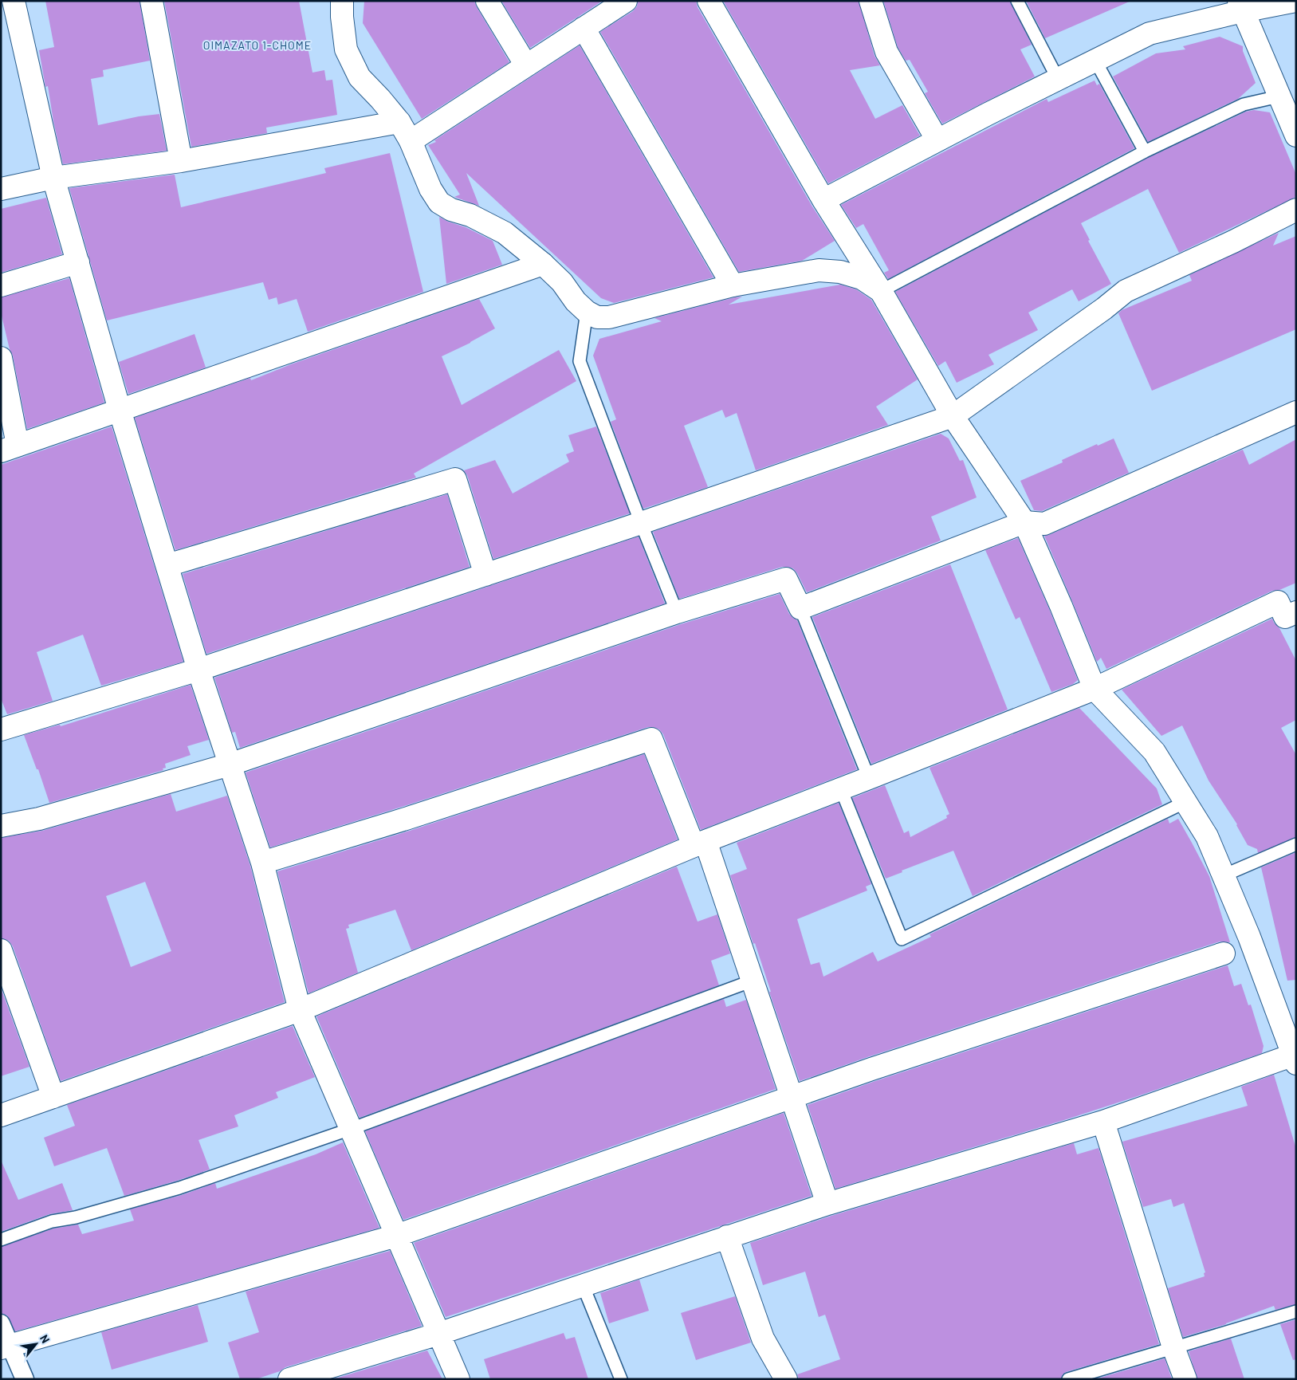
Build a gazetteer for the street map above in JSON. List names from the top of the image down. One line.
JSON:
{"districts":["OIMAZATO 1-CHOME"],"north":"top right"}
